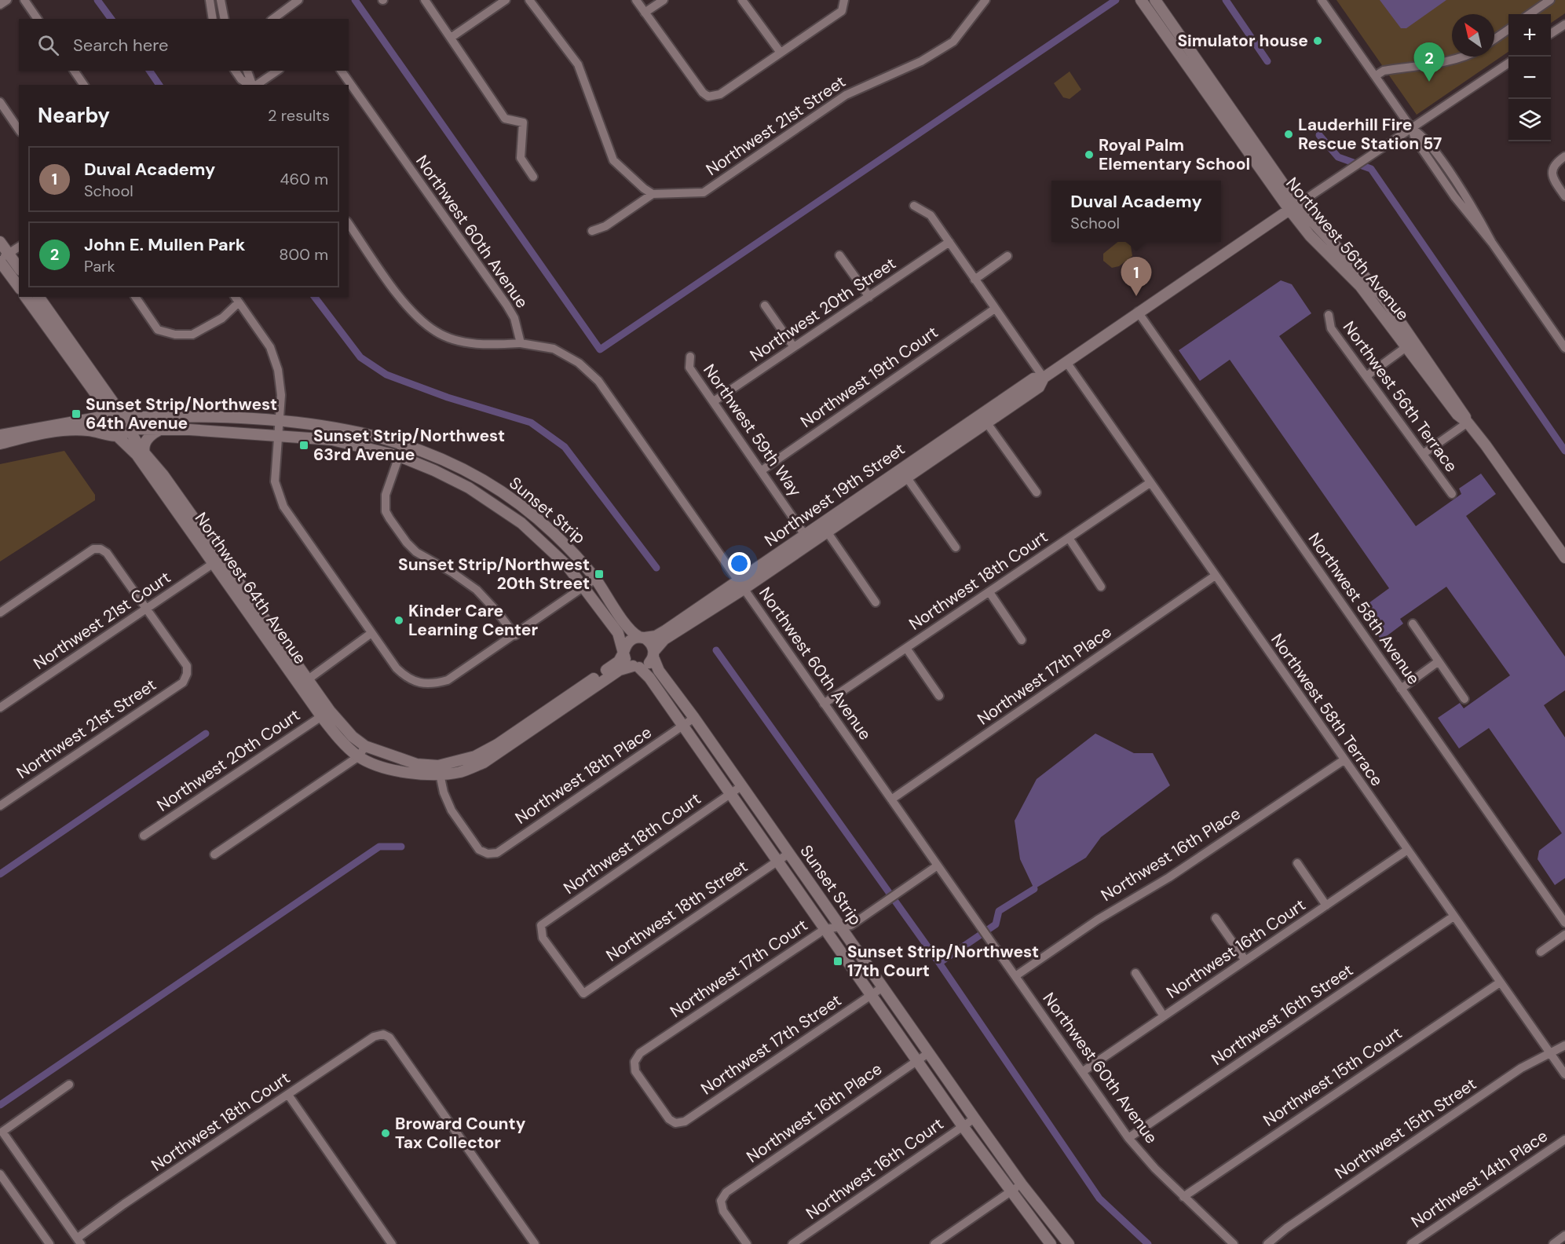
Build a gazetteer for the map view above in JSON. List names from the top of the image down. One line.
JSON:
{"streets":{"street":["Northwest 21st Street","Northwest 60th Avenue","Northwest 56th Avenue","Northwest 20th Street","Northwest 19th Court","Northwest 56th Terrace","Northwest 59th Way","Northwest 19th Street","Sunset Strip","Northwest 18th Court","Northwest 64th Avenue","Northwest 58th Avenue","Northwest 21st Court","Northwest 17th Place","Northwest 58th Terrace","Northwest 20th Court","Northwest 18th Place","Northwest 16th Place","Northwest 18th Street","Northwest 16th Court","Northwest 17th Court","Northwest 16th Street","Northwest 17th Street","Northwest 15th Court","Northwest 15th Street","Northwest 14th Place"]},"crossings":[["Northwest 21st Street","Northwest 21st Court"],["Northwest 60th Avenue","Northwest 19th Street"],["Northwest 60th Avenue","Northwest 18th Court"],["Northwest 60th Avenue","Northwest 17th Place"],["Northwest 60th Avenue","Northwest 16th Place"],["Northwest 60th Avenue","Northwest 16th Court"],["Northwest 60th Avenue","Northwest 17th Court"],["Northwest 60th Avenue","Northwest 16th Street"],["Northwest 60th Avenue","Northwest 15th Court"],["Northwest 56th Avenue","Northwest 19th Street"],["Northwest 20th Street","Northwest 59th Way"],["Northwest 19th Court","Northwest 59th Way"],["Northwest 59th Way","Northwest 19th Street"],["Northwest 19th Street","Sunset Strip"],["Northwest 19th Street","Northwest 58th Avenue"],["Northwest 19th Street","Northwest 58th Terrace"],["Sunset Strip","Northwest 18th Court"],["Sunset Strip","Northwest 64th Avenue"],["Sunset Strip","Northwest 18th Place"],["Sunset Strip","Northwest 16th Place"],["Sunset Strip","Northwest 18th Street"],["Sunset Strip","Northwest 16th Court"],["Sunset Strip","Northwest 17th Court"],["Sunset Strip","Northwest 17th Street"],["Northwest 18th Court","Northwest 58th Terrace"],["Northwest 18th Court","Northwest 18th Street"],["Northwest 64th Avenue","Northwest 21st Court"],["Northwest 64th Avenue","Northwest 20th Court"],["Northwest 17th Place","Northwest 58th Terrace"],["Northwest 58th Terrace","Northwest 16th Place"],["Northwest 58th Terrace","Northwest 16th Court"],["Northwest 58th Terrace","Northwest 16th Street"],["Northwest 58th Terrace","Northwest 15th Court"],["Northwest 58th Terrace","Northwest 15th Street"],["Northwest 17th Court","Northwest 17th Street"]],"places":{"other":["Simulator house","Lauderhill Fire Rescue Station 57","Royal Palm Elementary School","Kinder Care Learning Center","Broward County Tax Collector"],"transit":["Sunset Strip/Northwest 64th Avenue","Sunset Strip/Northwest 63rd Avenue","Sunset Strip/Northwest 20th Street","Sunset Strip/Northwest 17th Court"]},"north":"top left","page":{"map_buttons":["+","−"],"search":"Search here","pins":["2","1"],"heading":["Nearby","2 results"],"list":[{"mark":"1","name":"Duval Academy","note":"School","value":"460 m"},{"mark":"2","name":"John E. Mullen Park","note":"Park","value":"800 m"}],"popup":["Duval Academy","School"]}}
